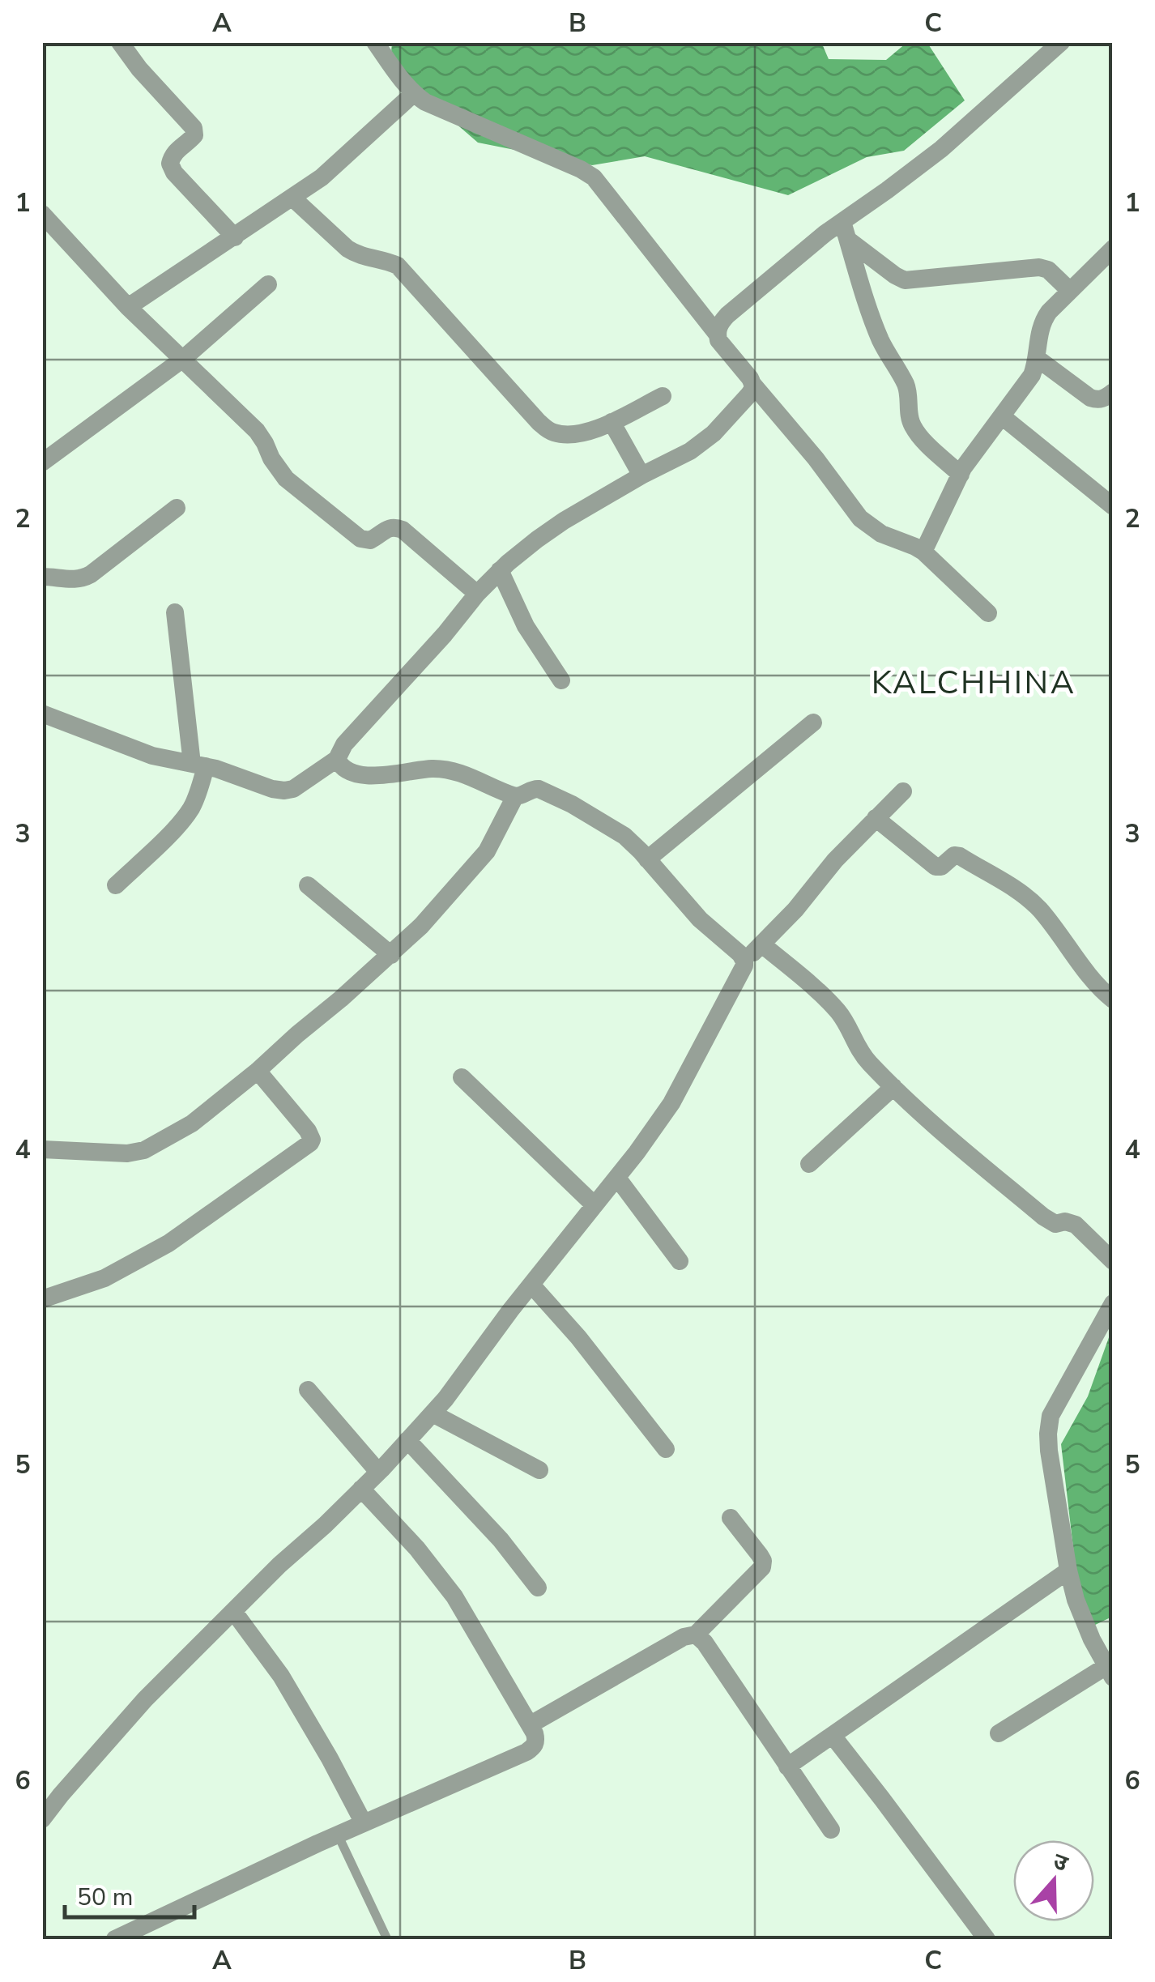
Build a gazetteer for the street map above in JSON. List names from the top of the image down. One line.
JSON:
{"districts":["KALCHHINA"],"scale_bar":"50 m","north":"top","grid":{"columns":["A","B","C"],"rows":["1","2","3","4","5","6"]}}
